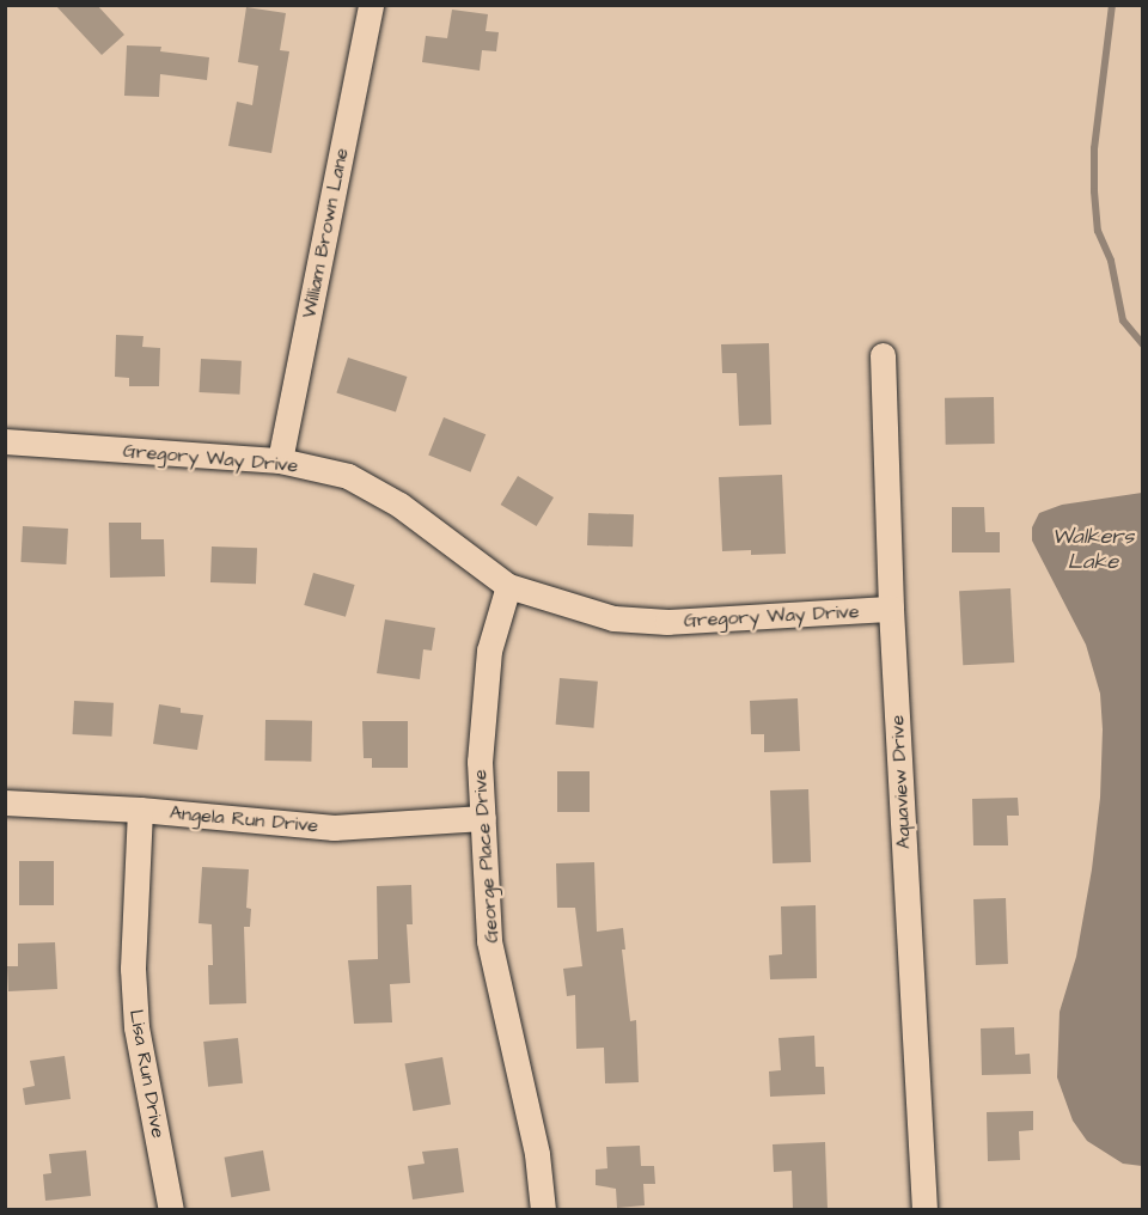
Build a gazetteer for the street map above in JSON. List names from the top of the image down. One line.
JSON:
{"streets":{"street":["William Brown Lane","Gregory Way Drive","Aquaview Drive","Angela Run Drive","George Place Drive","Lisa Run Drive"]},"crossings":[["William Brown Lane","Gregory Way Drive"],["Gregory Way Drive","Aquaview Drive"],["Gregory Way Drive","George Place Drive"],["Angela Run Drive","George Place Drive"],["Angela Run Drive","Lisa Run Drive"]],"water":["Walkers Lake"]}
